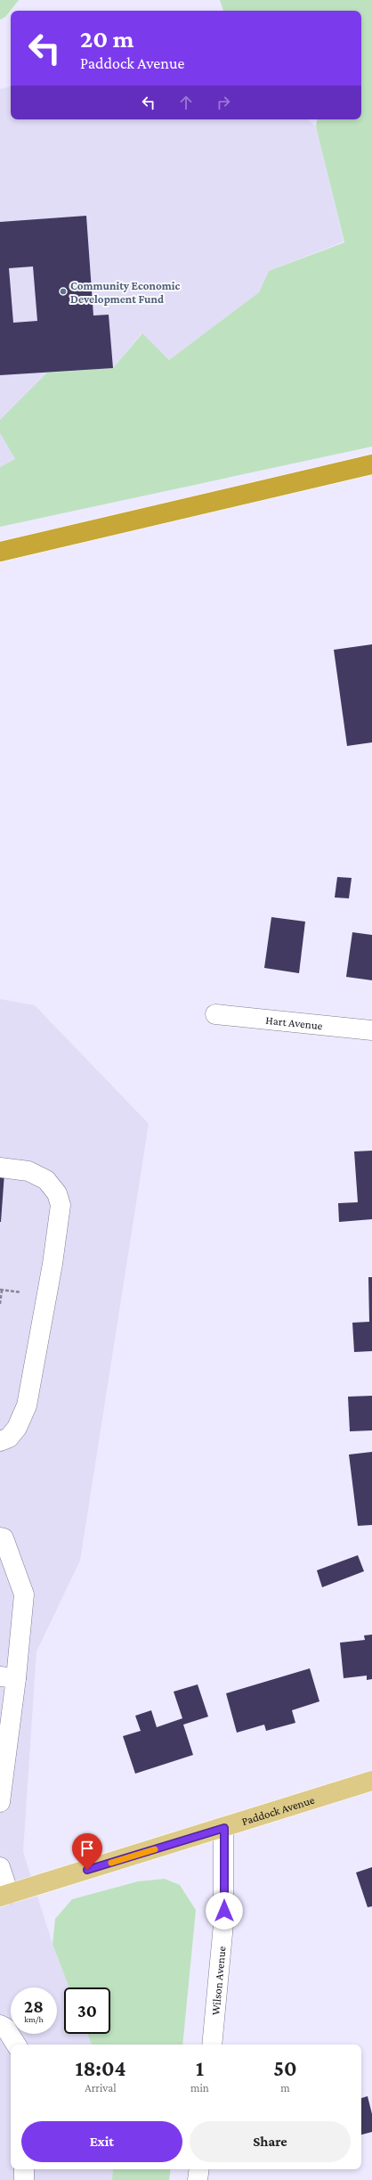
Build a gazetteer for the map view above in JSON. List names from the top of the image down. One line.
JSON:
{"streets":{"main road":["Paddock Avenue"],"street":["Hart Avenue","Wilson Avenue"]},"crossings":[["Paddock Avenue","Wilson Avenue"]],"places":["Community Economic Development Fund"],"page":{"turn":["20 m","Paddock Avenue"],"speed":"28 km/h","limit":"30","eta":["18:04","Arrival","1","min","50","m"],"buttons":["Exit","Share"]}}
